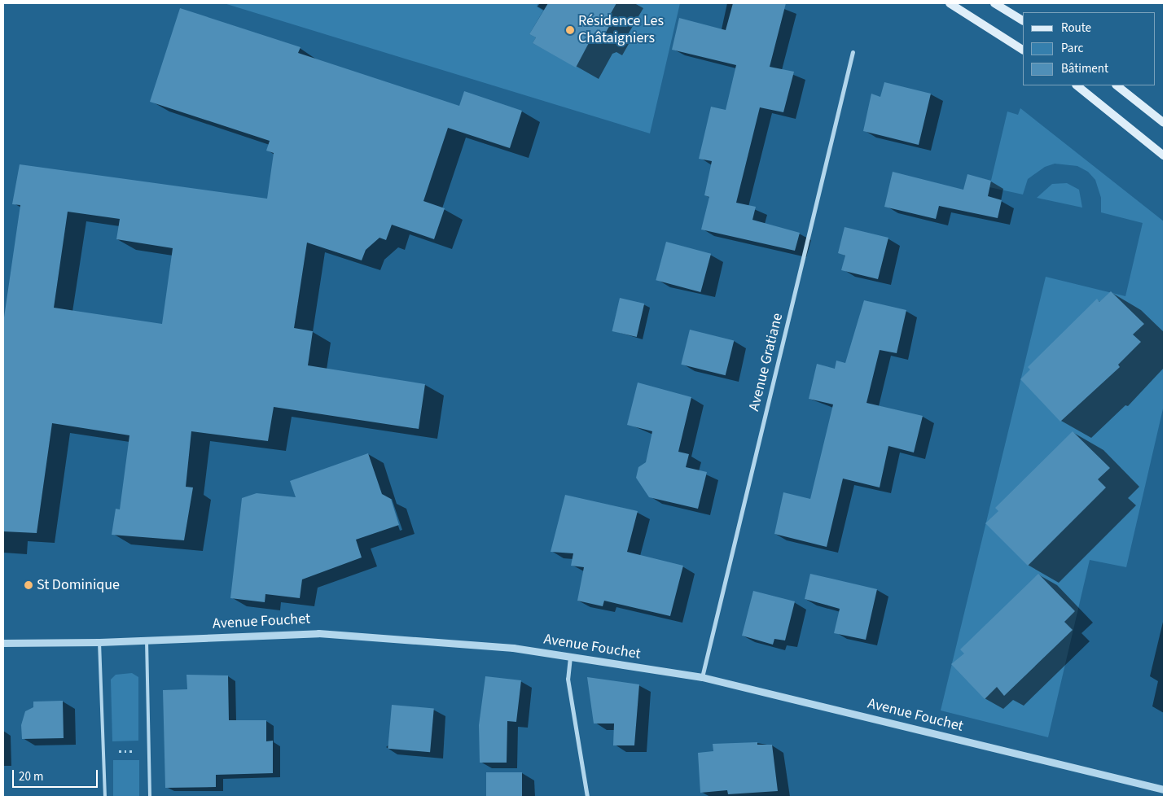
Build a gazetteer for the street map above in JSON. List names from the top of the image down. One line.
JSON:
{"streets":{"street":["Avenue Gratiane","Avenue Fouchet"]},"crossings":[["Avenue Gratiane","Avenue Fouchet"]],"places":["Résidence Les Châtaigniers","St Dominique"],"legend":["Route","Parc","Bâtiment"],"scale_bar":"20 m"}
